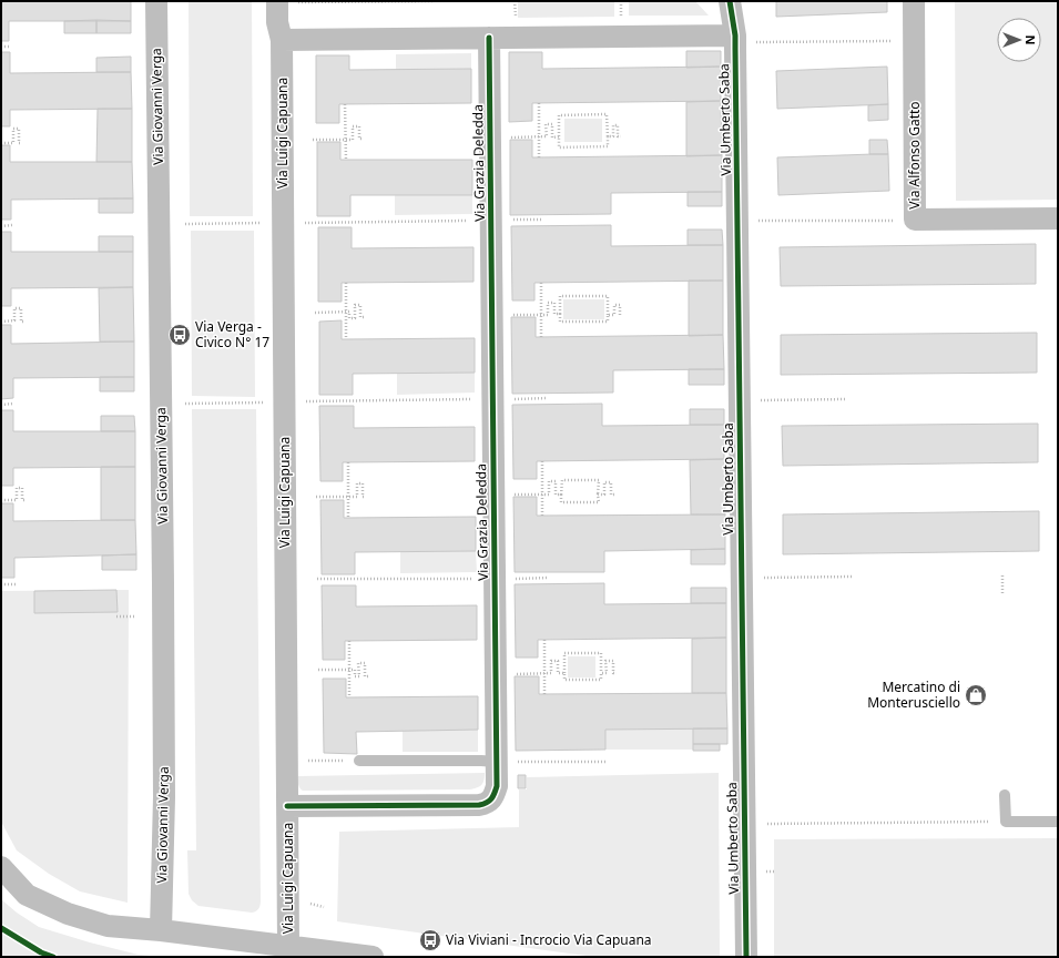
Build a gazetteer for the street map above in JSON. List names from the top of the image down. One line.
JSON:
{"streets":{"street":["Via Giovanni Verga","Via Umberto Saba","Via Luigi Capuana","Via Alfonso Gatto","Via Grazia Deledda"]},"crossings":[["Via Luigi Capuana","Via Grazia Deledda"]],"places":{"bus stop":["Via Verga - Civico N° 17","Via Viviani - Incrocio Via Capuana"],"shop":["Mercatino di Monterusciello"]},"north":"right"}
